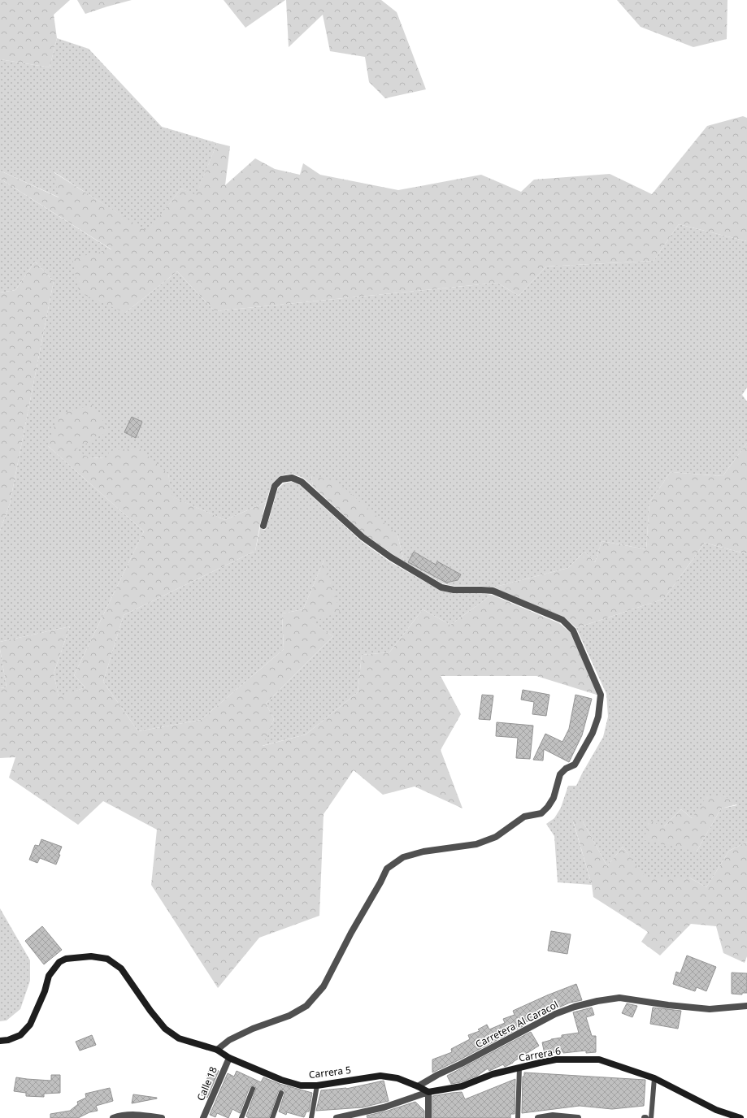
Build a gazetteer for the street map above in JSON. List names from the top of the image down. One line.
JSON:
{"streets":{"street":["Carretera Al Caracol","Carrera 6","Carrera 5","Calle 18"]},"crossings":[["Carretera Al Caracol","Carrera 5"],["Carrera 5","Calle 18"]]}
